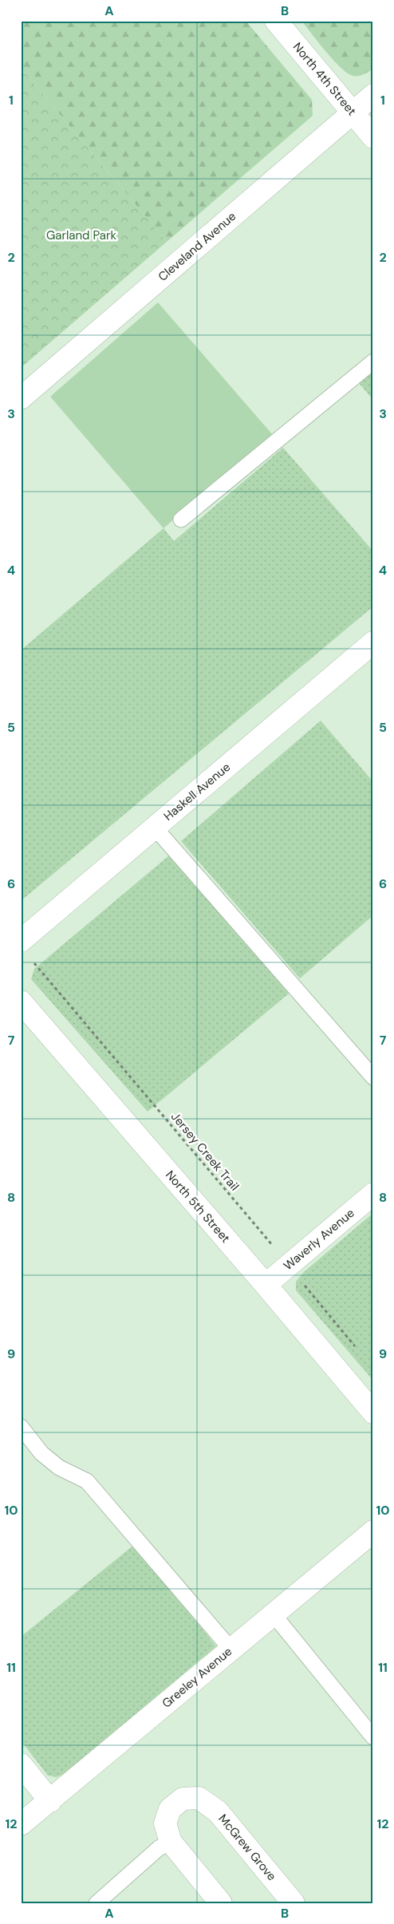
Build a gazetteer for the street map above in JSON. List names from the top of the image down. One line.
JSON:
{"streets":{"street":["North 4th Street","Cleveland Avenue","Haskell Avenue","North 5th Street","Waverly Avenue","Greeley Avenue","McGrew Grove"],"path":["Jersey Creek Trail"]},"crossings":[["North 4th Street","Cleveland Avenue"],["Haskell Avenue","Jersey Creek Trail"],["Jersey Creek Trail","Waverly Avenue"],["North 5th Street","Waverly Avenue"]],"parks":["Garland Park"],"grid":{"columns":["A","B"],"rows":["1","2","3","4","5","6","7","8","9","10","11","12"]}}
